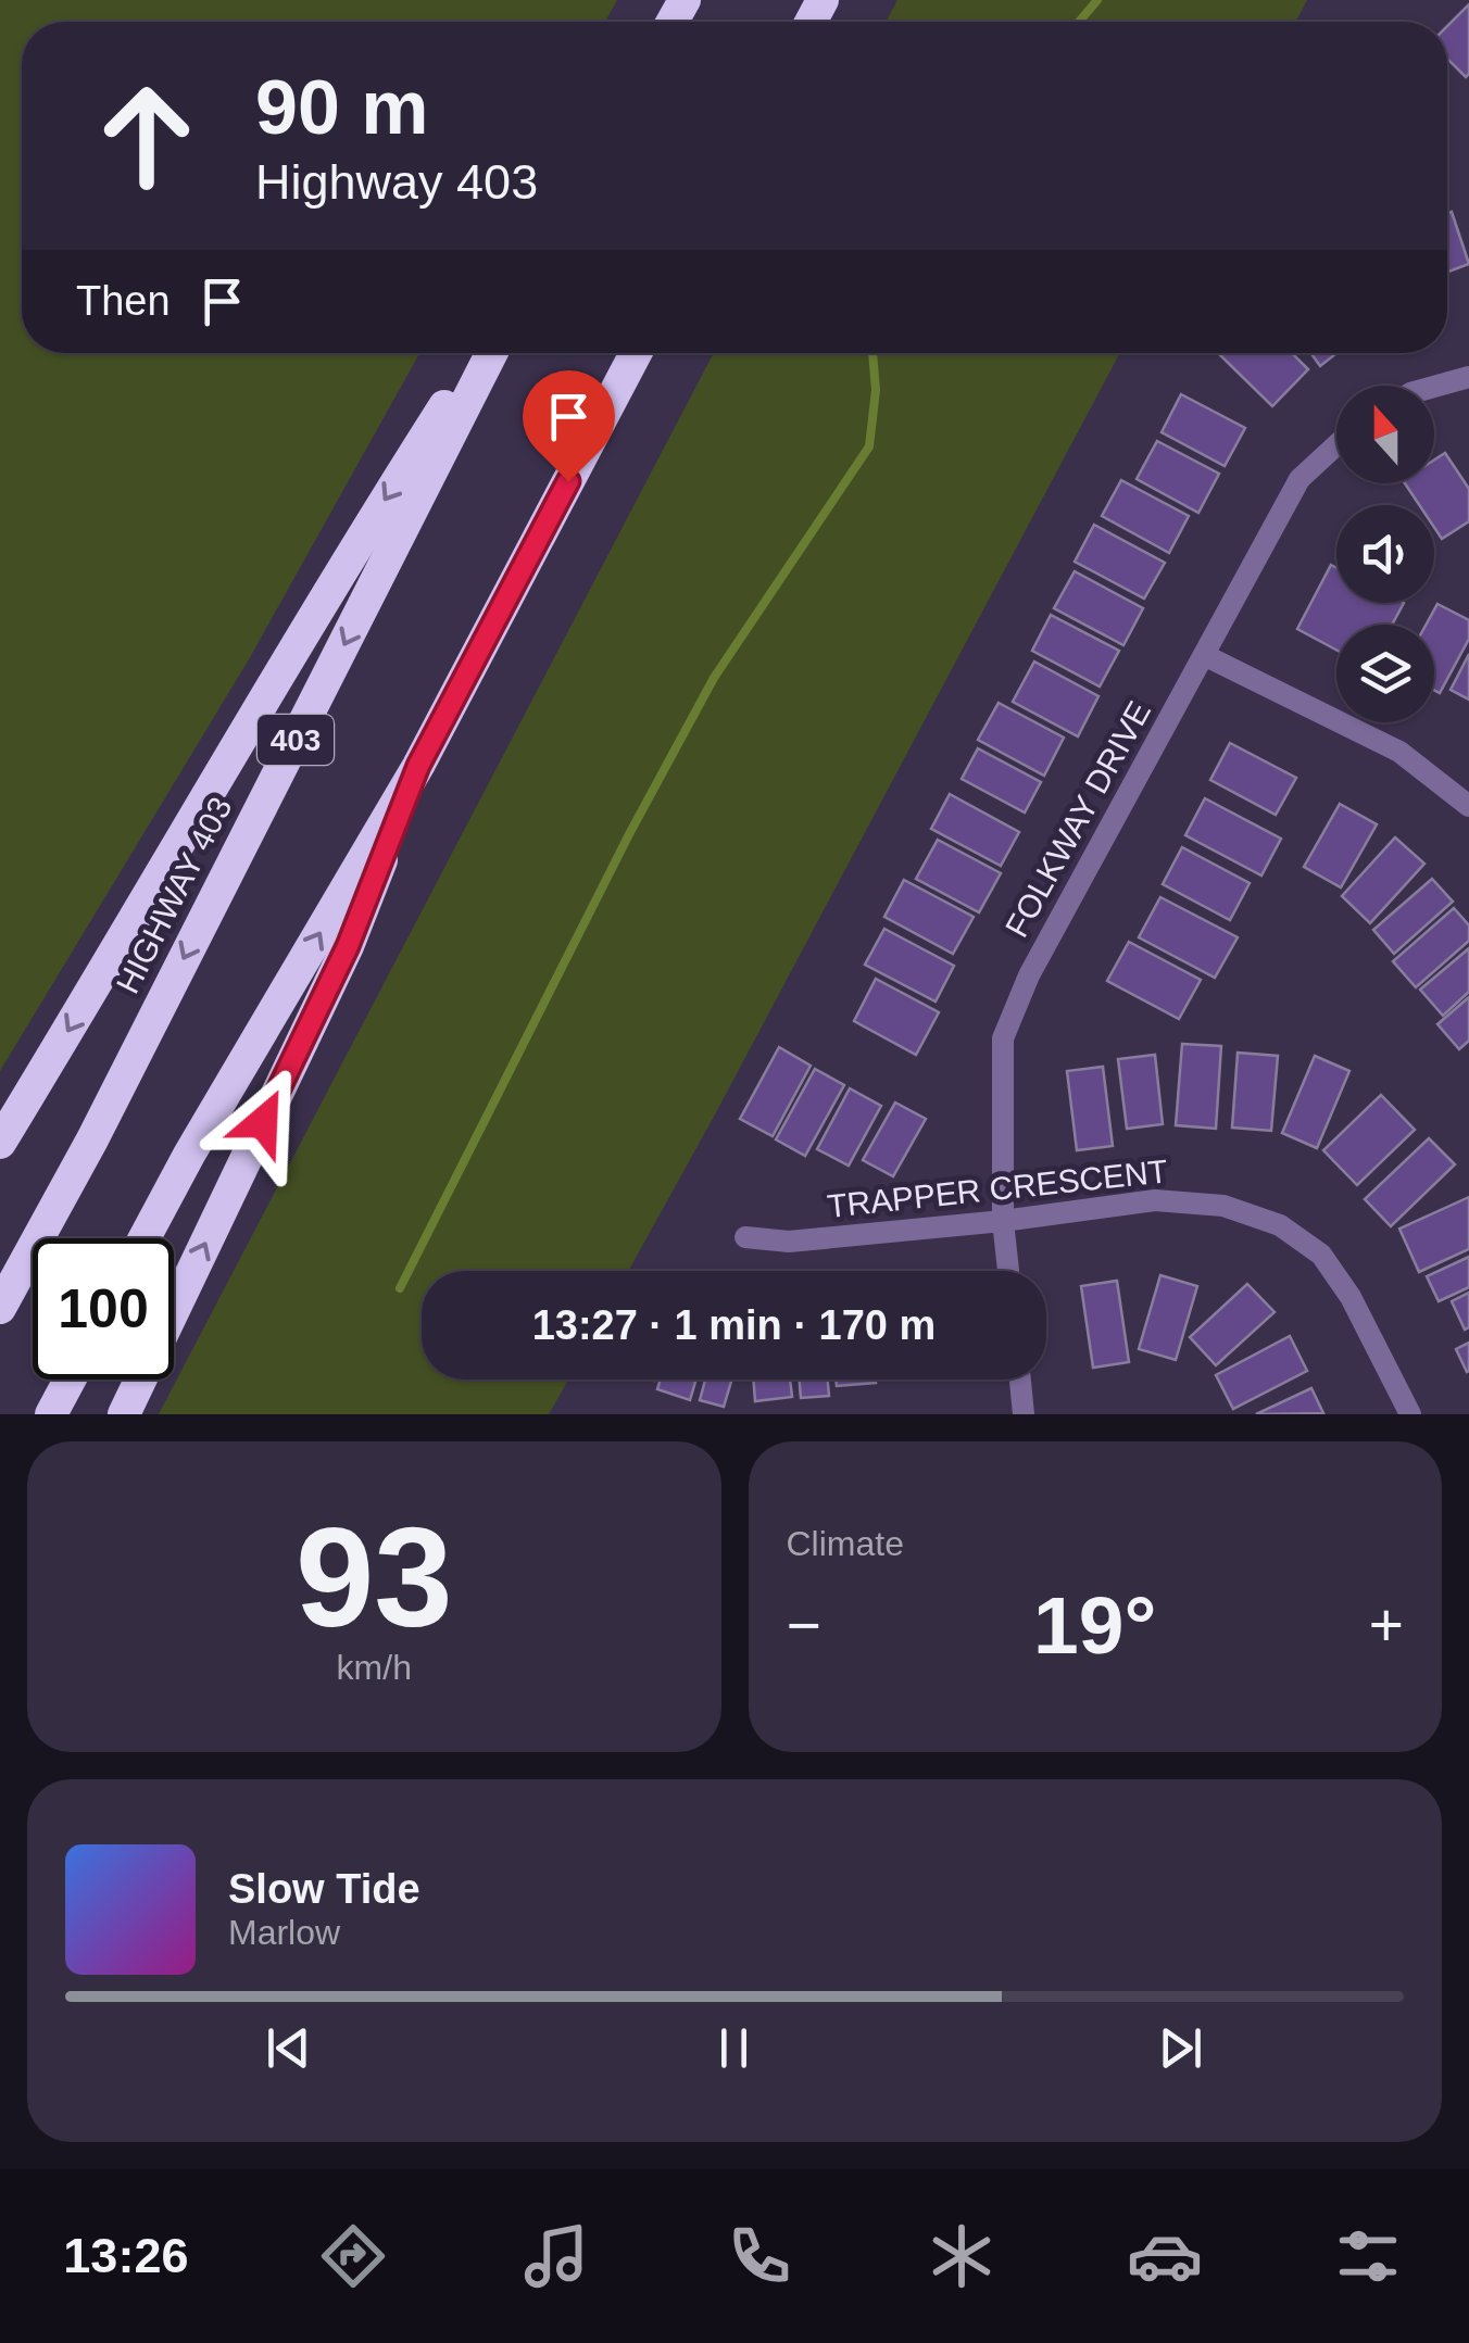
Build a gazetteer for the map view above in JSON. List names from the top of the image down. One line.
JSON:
{"streets":{"highway":["403","HIGHWAY 403"],"street":["FOLKWAY DRIVE","TRAPPER CRESCENT"]},"crossings":[["FOLKWAY DRIVE","TRAPPER CRESCENT"]],"north":"top","page":{"turn":["90 m","Highway 403"],"then":"Then","limit":"100","trip":"13:27 · 1 min · 170 m","tile":[["93","km/h"],"Climate"],"heat":["−","19°","+"],"song":["Slow Tide","Marlow"],"tabs":"13:26"}}
